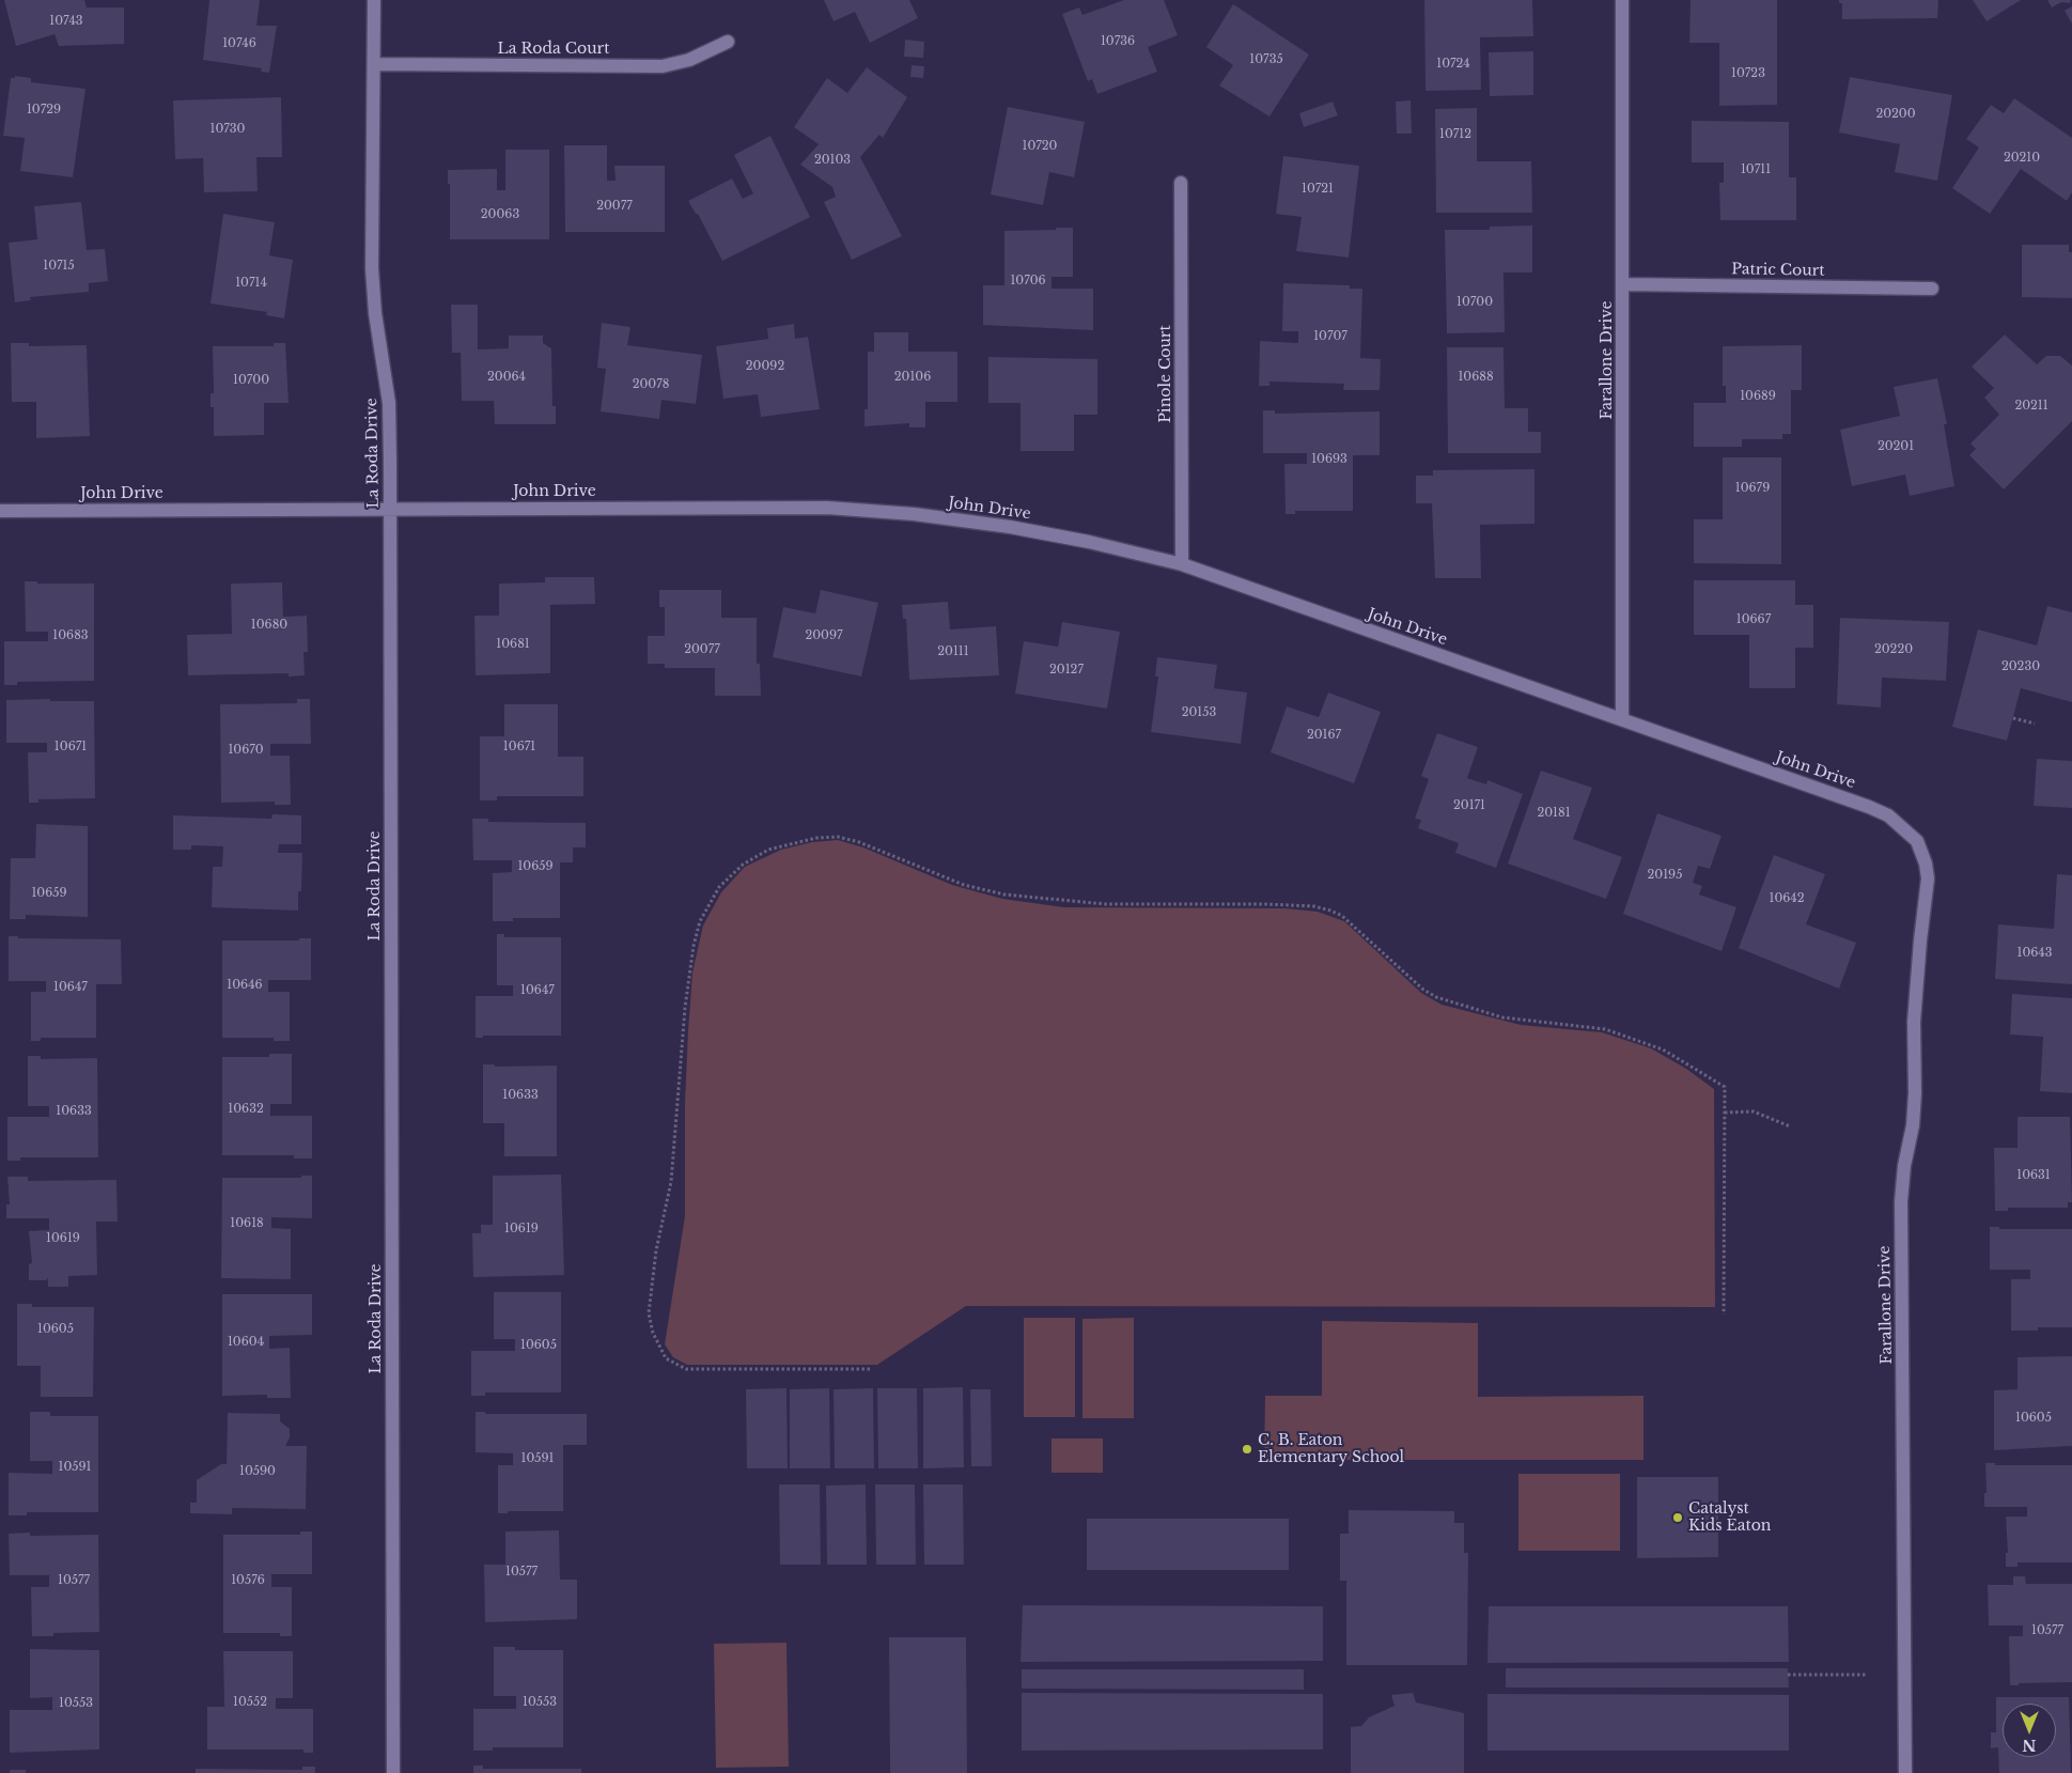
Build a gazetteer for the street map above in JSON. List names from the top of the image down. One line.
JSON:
{"streets":{"street":["La Roda Court","Patric Court","Farallone Drive","Pinole Court","La Roda Drive","John Drive"]},"crossings":[["La Roda Court","La Roda Drive"],["Patric Court","Farallone Drive"],["Farallone Drive","John Drive"],["Pinole Court","John Drive"],["La Roda Drive","John Drive"]],"places":["C. B. Eaton Elementary School","Catalyst Kids Eaton"],"house_numbers":["10743","10736","10746","10735","10724","10723","10729","20200","10730","10712","10720","20210","20103","10711","10721","20077","20063","10715","10706","10714","10700","10707","20092","20064","20106","10688","10700","20078","10689","20211","20201","10693","10679","10667","10680","10683","20097","10681","20077","20220","20111","20230","20127","20153","20167","10671","10671","10670","20171","20181","10659","20195","10659","10642","10643","10646","10647","10647","10633","10632","10633","10631","10618","10619","10619","10605","10604","10605","10605","10591","10591","10590","10577","10577","10576","10577","10552","10553","10553"],"north":"bottom"}
